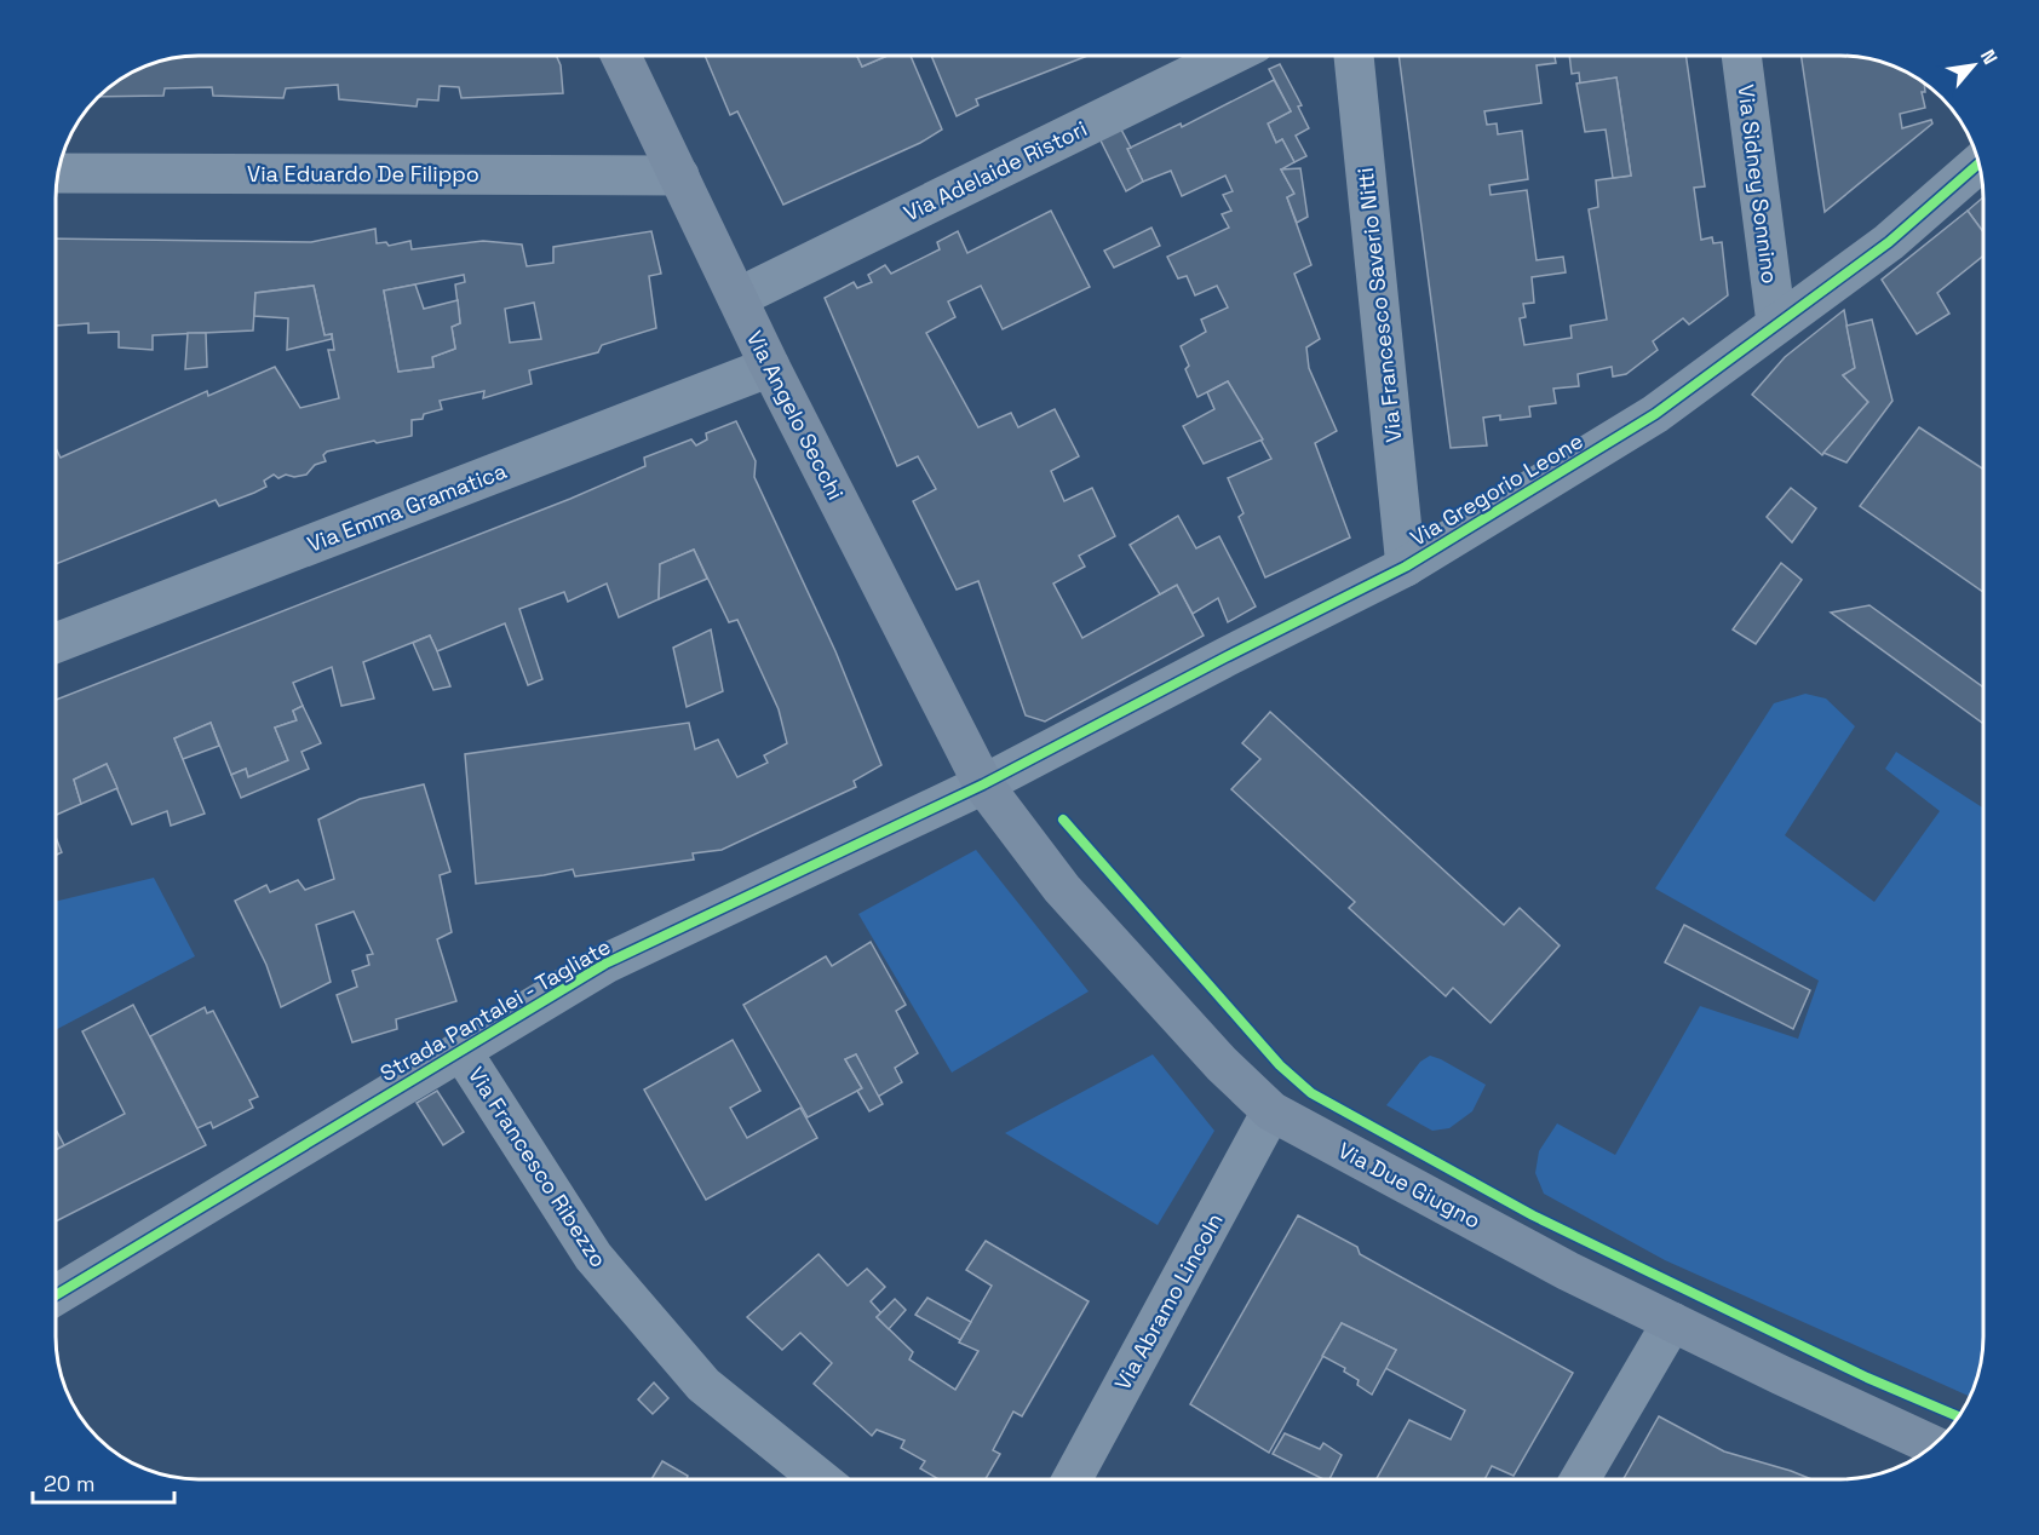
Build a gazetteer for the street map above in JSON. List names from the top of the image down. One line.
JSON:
{"streets":{"street":["Via Adelaide Ristori","Via Eduardo De Filippo","Via Sidney Sonnino","Via Francesco Saverio Nitti","Via Angelo Secchi","Via Gregorio Leone","Via Emma Gramatica","Strada Pantalei - Tagliate","Via Francesco Ribezzo","Via Due Giugno","Via Abramo Lincoln"]},"crossings":[["Via Adelaide Ristori","Via Angelo Secchi"],["Via Eduardo De Filippo","Via Angelo Secchi"],["Via Sidney Sonnino","Via Gregorio Leone"],["Via Francesco Saverio Nitti","Via Gregorio Leone"],["Via Angelo Secchi","Via Gregorio Leone"],["Via Angelo Secchi","Via Emma Gramatica"],["Via Angelo Secchi","Strada Pantalei - Tagliate"],["Via Angelo Secchi","Via Due Giugno"],["Via Gregorio Leone","Strada Pantalei - Tagliate"],["Via Gregorio Leone","Via Due Giugno"],["Strada Pantalei - Tagliate","Via Francesco Ribezzo"],["Strada Pantalei - Tagliate","Via Due Giugno"],["Via Due Giugno","Via Abramo Lincoln"]],"scale_bar":"20 m","north":"top right"}
